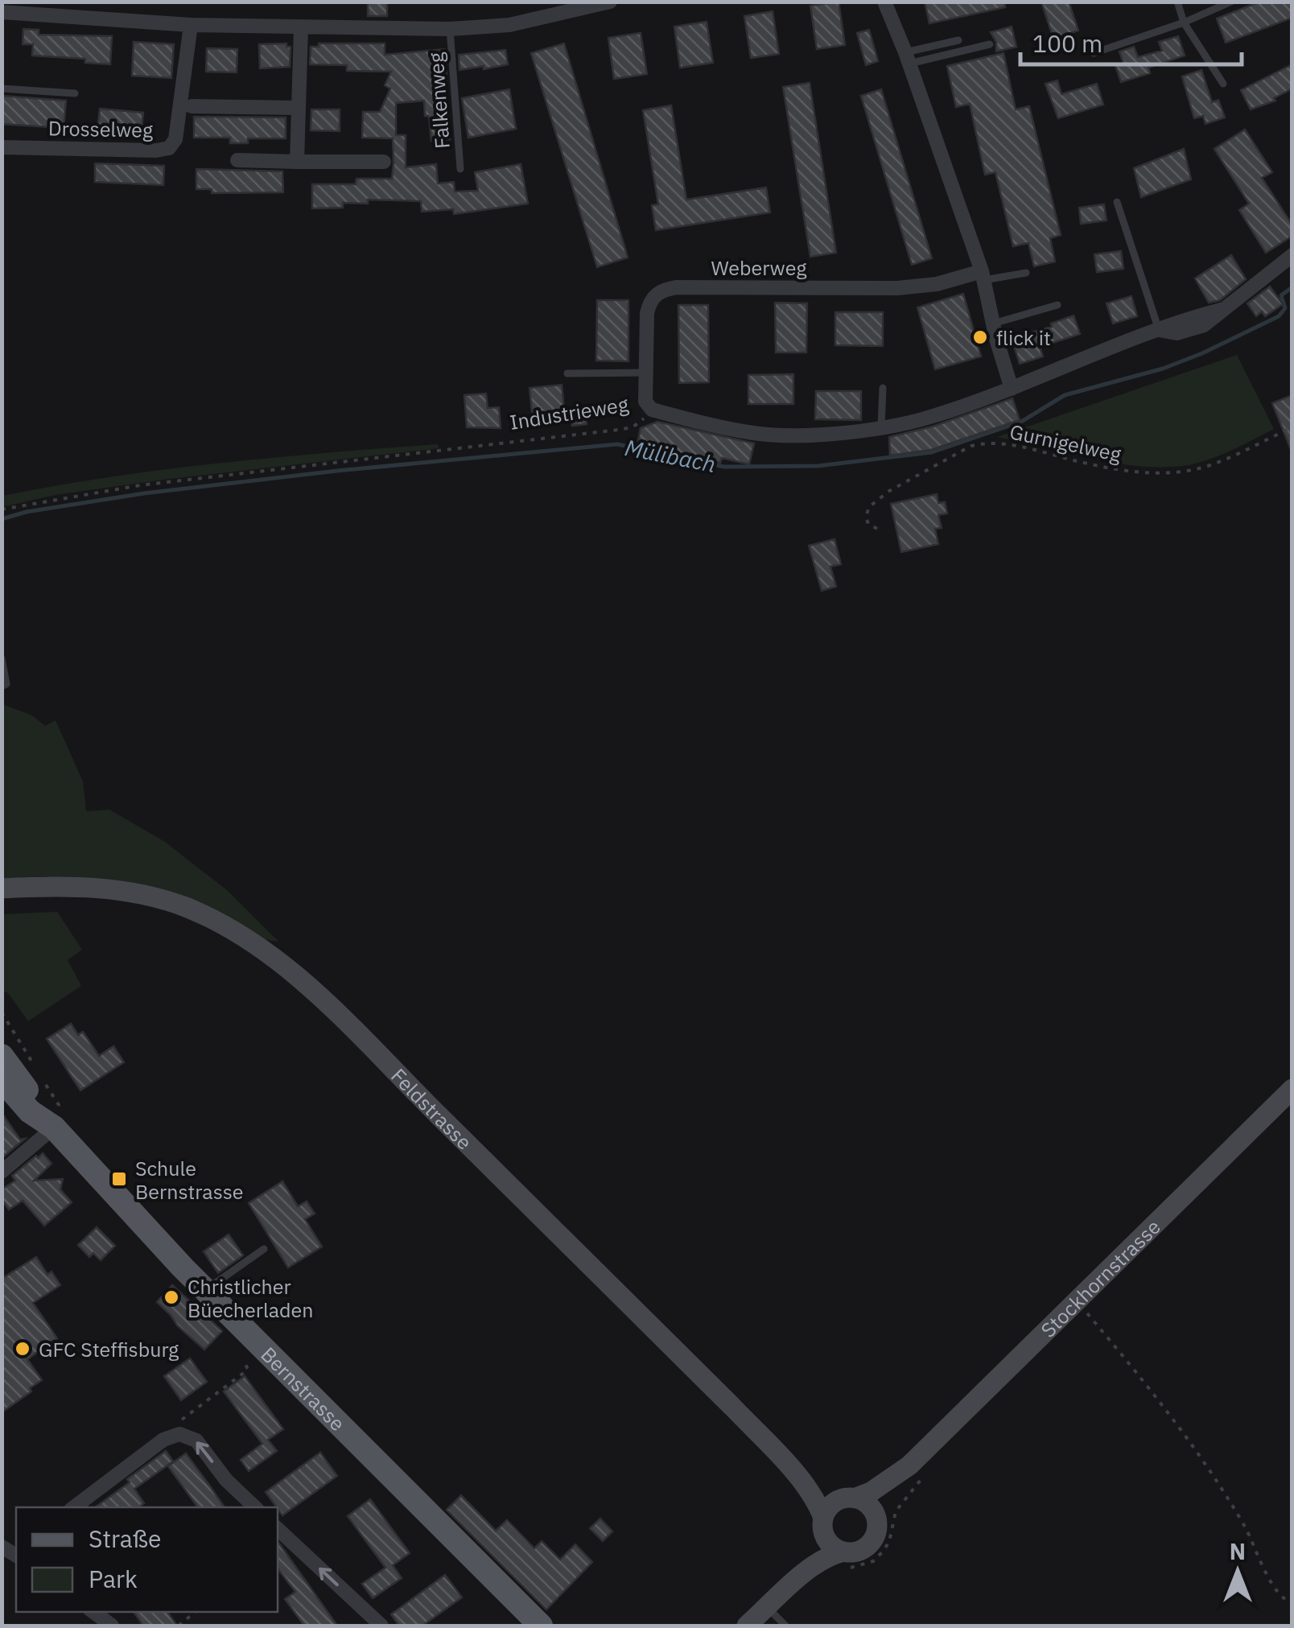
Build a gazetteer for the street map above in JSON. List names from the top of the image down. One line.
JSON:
{"streets":{"main road":["Feldstrasse","Stockhornstrasse","Bernstrasse"],"street":["Drosselweg","Weberweg","Industrieweg"],"lane":["Falkenweg"],"path":["Gurnigelweg"]},"crossings":[["Weberweg","Industrieweg"],["Feldstrasse","Stockhornstrasse"]],"water":["Mülibach"],"places":{"other":["flick it","Christlicher Büecherladen","GFC Steffisburg"],"transit":["Schule Bernstrasse"]},"legend":["Straße","Park"],"scale_bar":"100 m","north":"top"}
